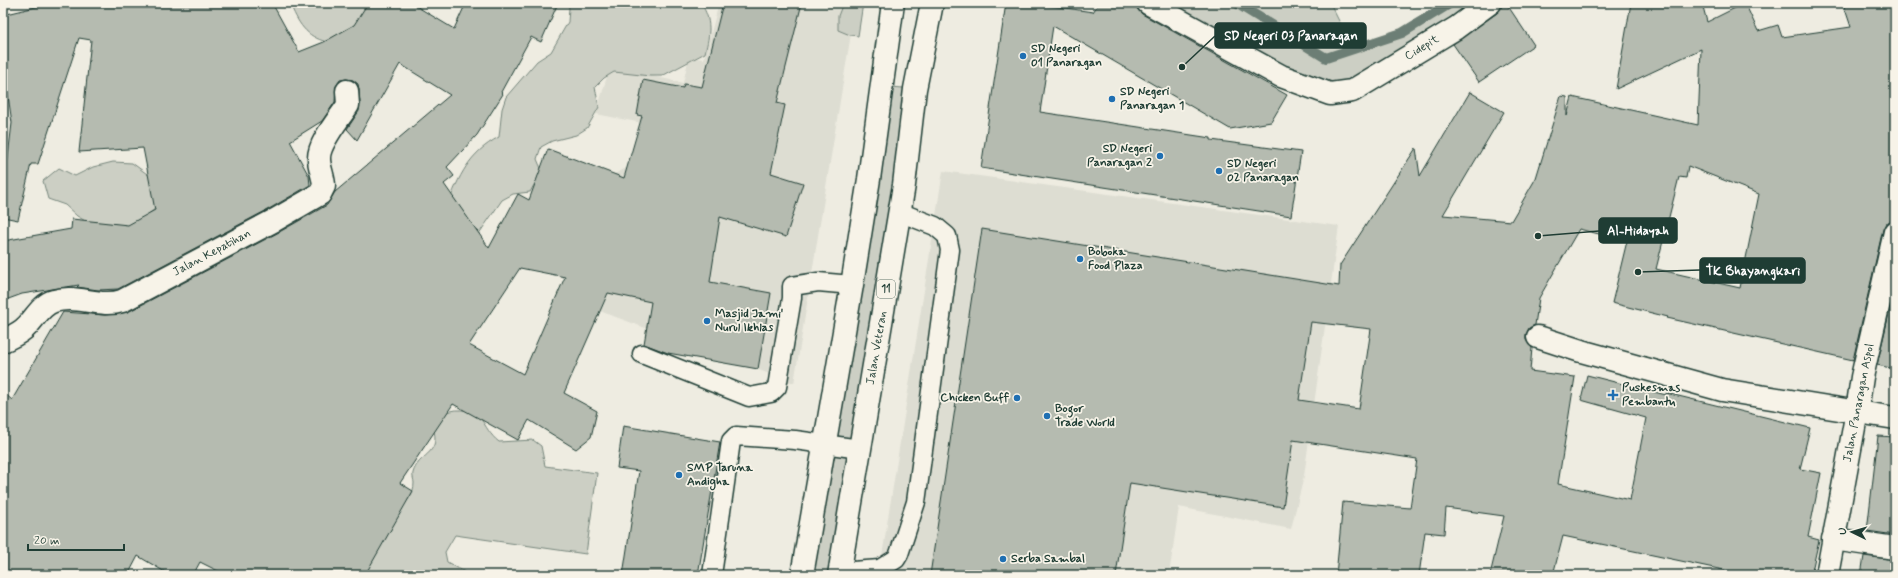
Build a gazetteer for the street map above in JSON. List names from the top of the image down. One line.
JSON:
{"streets":{"street":["Cidepit","Jalan Kepatihan","11","Jalan Veteran","Jalan Panaragan Aspol"]},"places":{"other":["SD Negeri 01 Panaragan","SD Negeri 03 Panaragan","SD Negeri Panaragan 1","SD Negeri Panaragan 2","SD Negeri 02 Panaragan","Al-Hidayah","Boboka Food Plaza","TK Bhayangkari","Masjid Jami' Nurul Ikhlas","Chicken Buff","Bogor Trade World","SMP Taruna Andigha","Serba Sambal"],"health":["Puskesmas Pembantu"]},"scale_bar":"20 m","north":"left"}
